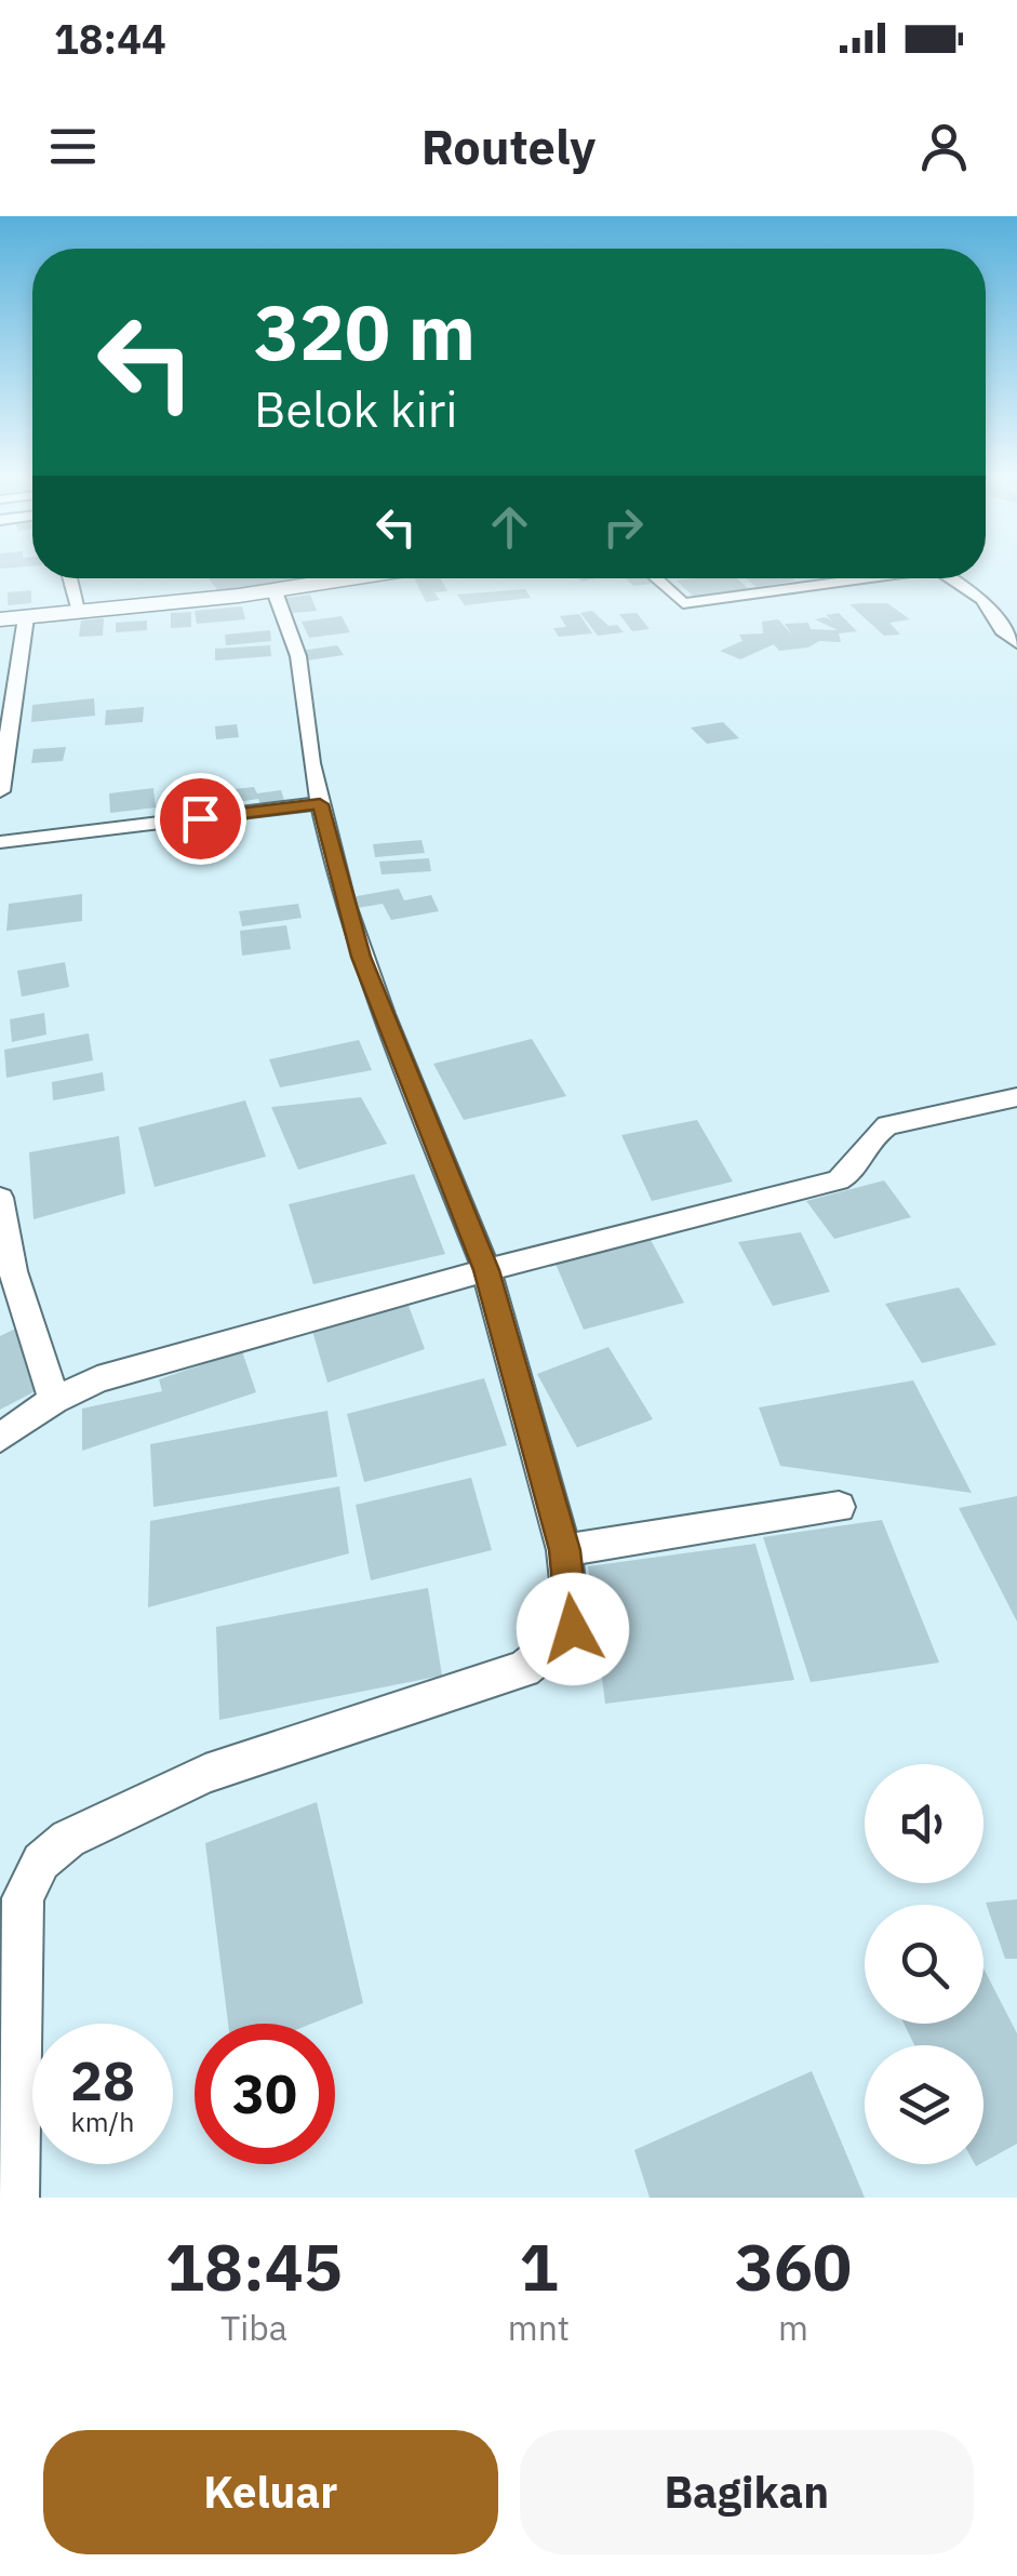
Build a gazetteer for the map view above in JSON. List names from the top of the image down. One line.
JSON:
{"page":{"status":"18:44","header":"Routely","turn":["320 m","Belok kiri"],"speed":"28 km/h","limit":"30","eta":["18:45","Tiba","1","mnt","360","m"],"buttons":["Keluar","Bagikan"]}}
